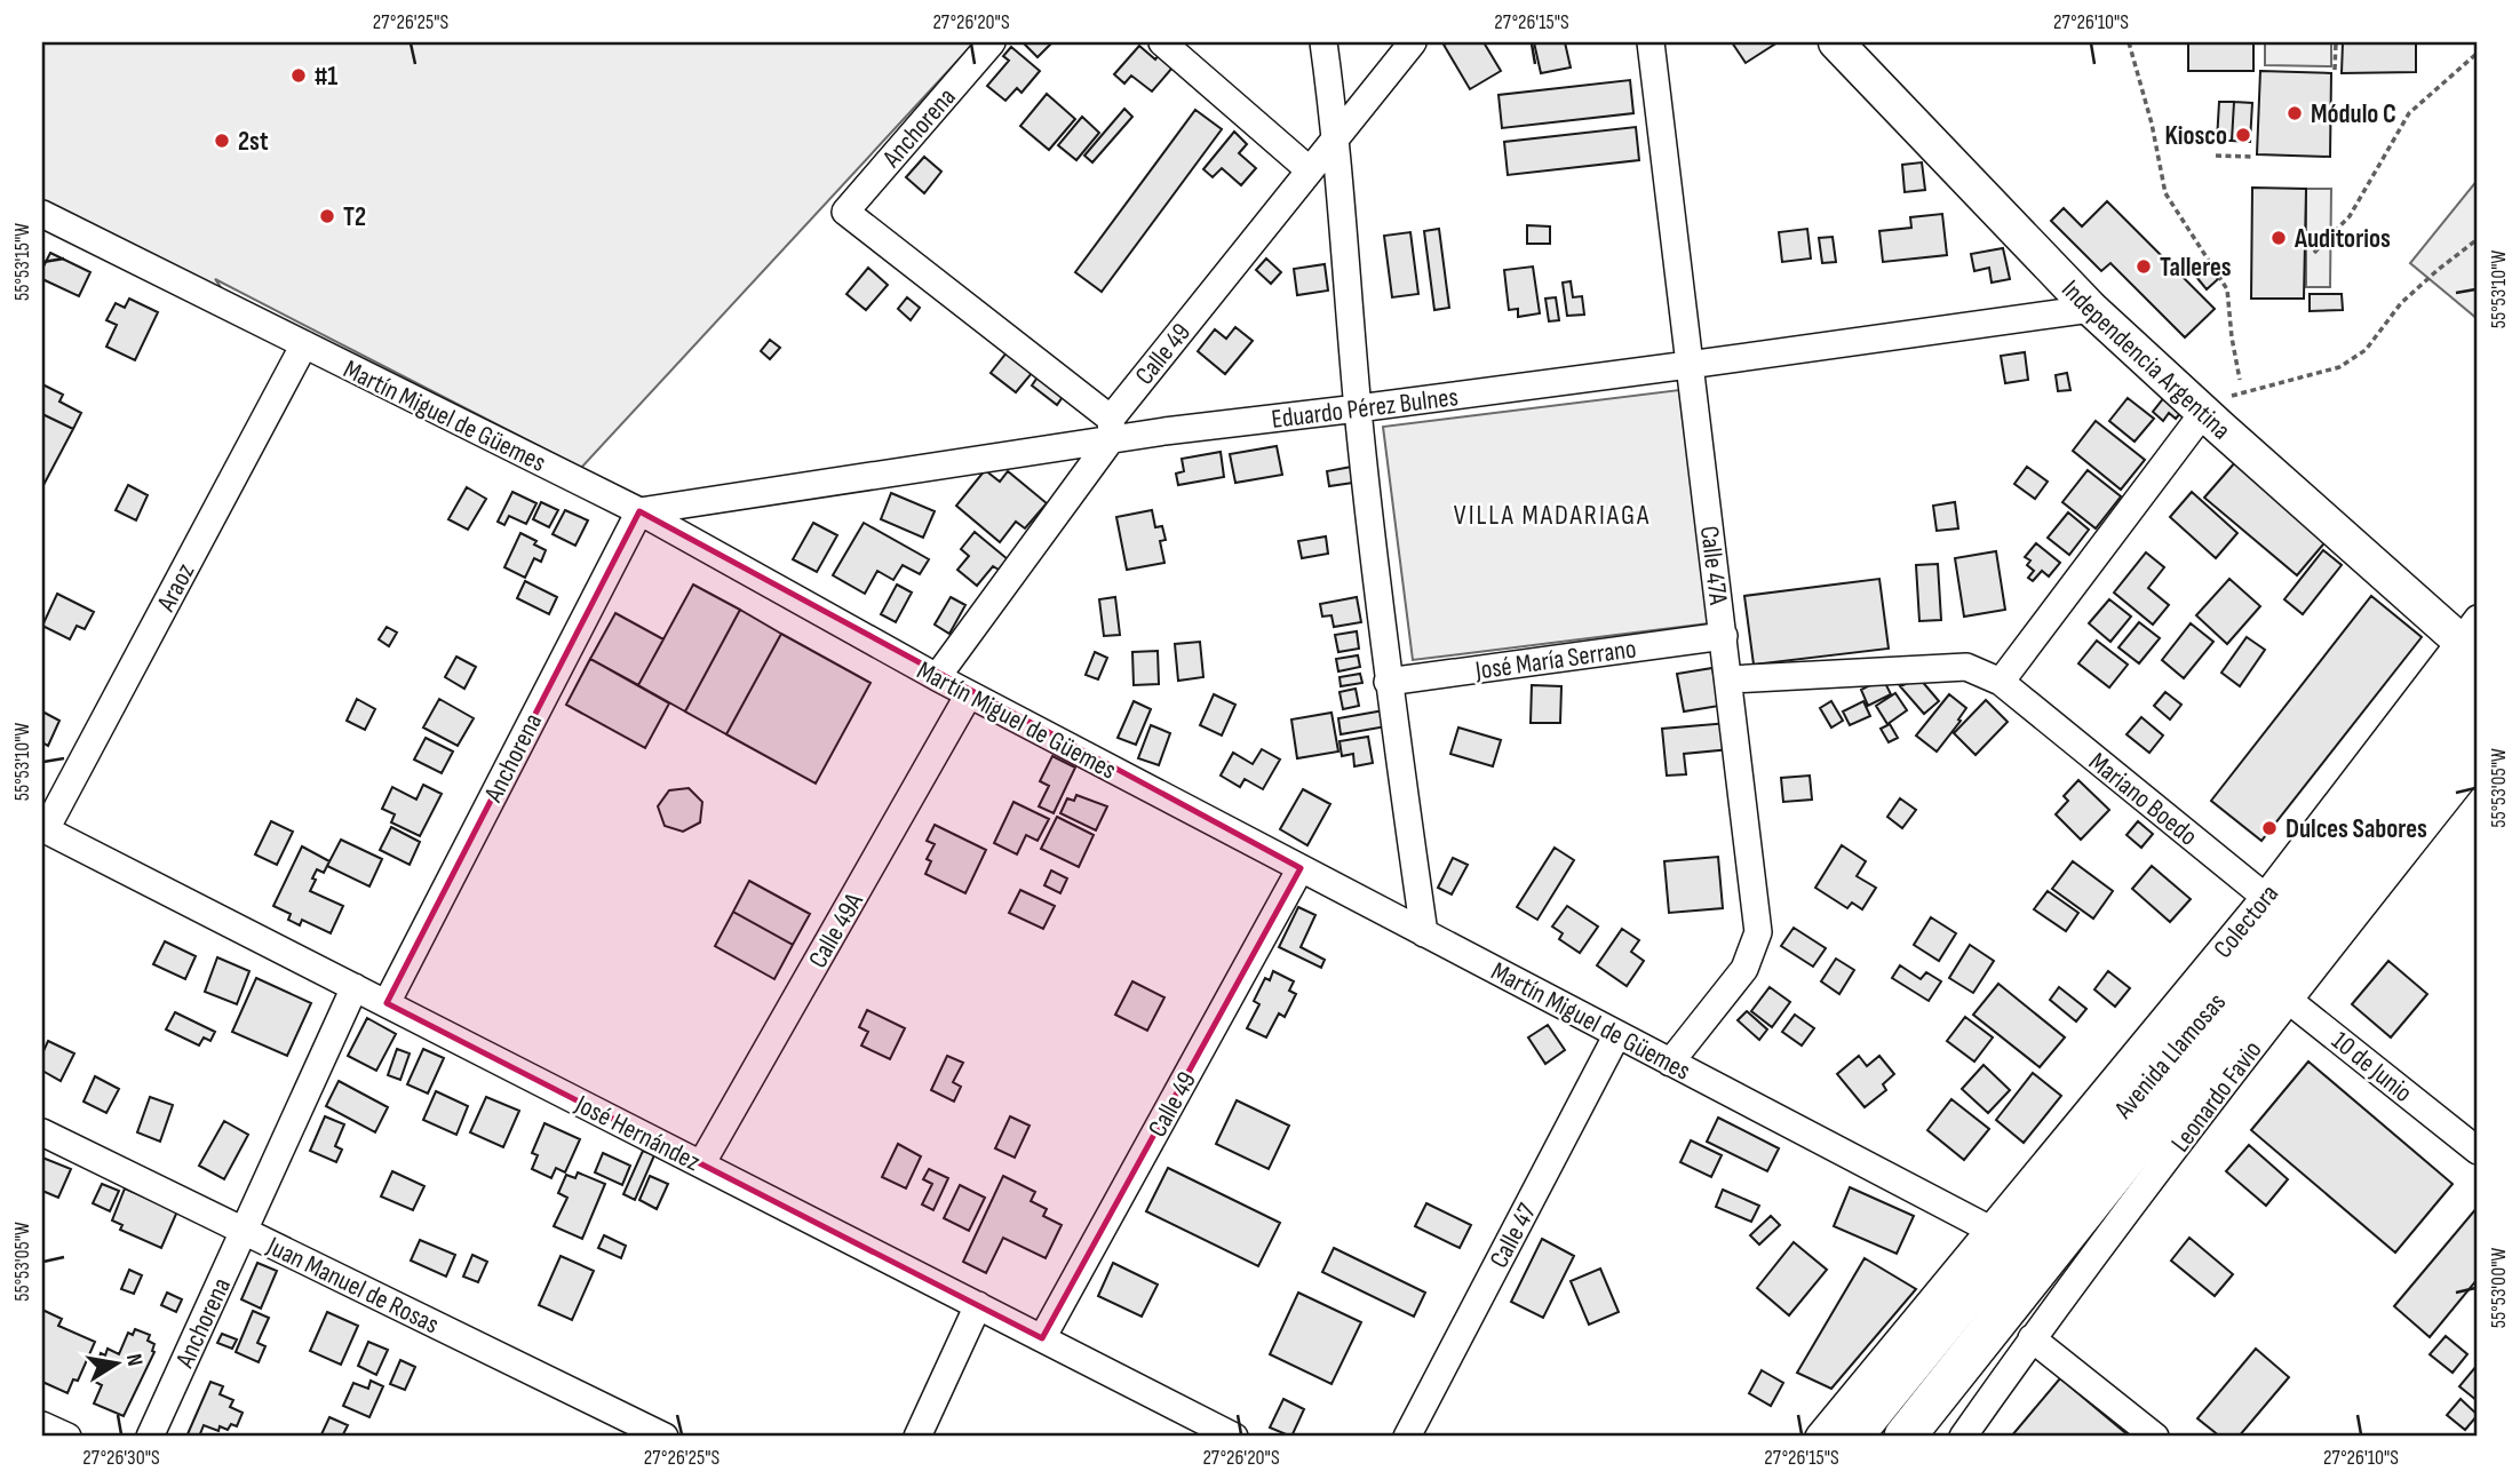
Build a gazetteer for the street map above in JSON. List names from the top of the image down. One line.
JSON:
{"streets":{"highway":["Avenida Llamosas"],"main road":["Independencia Argentina"],"street":["Anchorena","Calle 49","Eduardo Pérez Bulnes","Martín Miguel de Güemes","Calle 47A","Araoz","José María Serrano","Mariano Boedo","Colectora","Calle 49A","10 de Junio","Leonardo Favio","José Hernández","Calle 47","Juan Manuel de Rosas"]},"crossings":[["Anchorena","Calle 49"],["Anchorena","Eduardo Pérez Bulnes"],["Anchorena","Martín Miguel de Güemes"],["Anchorena","José Hernández"],["Anchorena","Juan Manuel de Rosas"],["Calle 49","Eduardo Pérez Bulnes"],["Calle 49","Martín Miguel de Güemes"],["Calle 49","José Hernández"],["Independencia Argentina","Eduardo Pérez Bulnes"],["Independencia Argentina","Avenida Llamosas"],["Eduardo Pérez Bulnes","Martín Miguel de Güemes"],["Eduardo Pérez Bulnes","Calle 47A"],["Martín Miguel de Güemes","Calle 47A"],["Martín Miguel de Güemes","Araoz"],["Martín Miguel de Güemes","Colectora"],["Martín Miguel de Güemes","Calle 49A"],["Martín Miguel de Güemes","Calle 47"],["Calle 47A","José María Serrano"],["Araoz","José Hernández"],["Mariano Boedo","Colectora"],["Mariano Boedo","Avenida Llamosas"],["Colectora","Avenida Llamosas"],["Calle 49A","José Hernández"],["Avenida Llamosas","10 de Junio"],["Avenida Llamosas","Leonardo Favio"],["10 de Junio","Leonardo Favio"]],"districts":["VILLA MADARIAGA"],"places":["#1","Módulo C","Kiosco","2st","T2","Auditorios","Talleres","Dulces Sabores"],"north":"right","coordinates":["27°26'25\"S","27°26'20\"S","27°26'15\"S","27°26'10\"S","55°53'15\"W","55°53'10\"W","55°53'05\"W","55°53'00\"W","27°26'30\"S"]}
